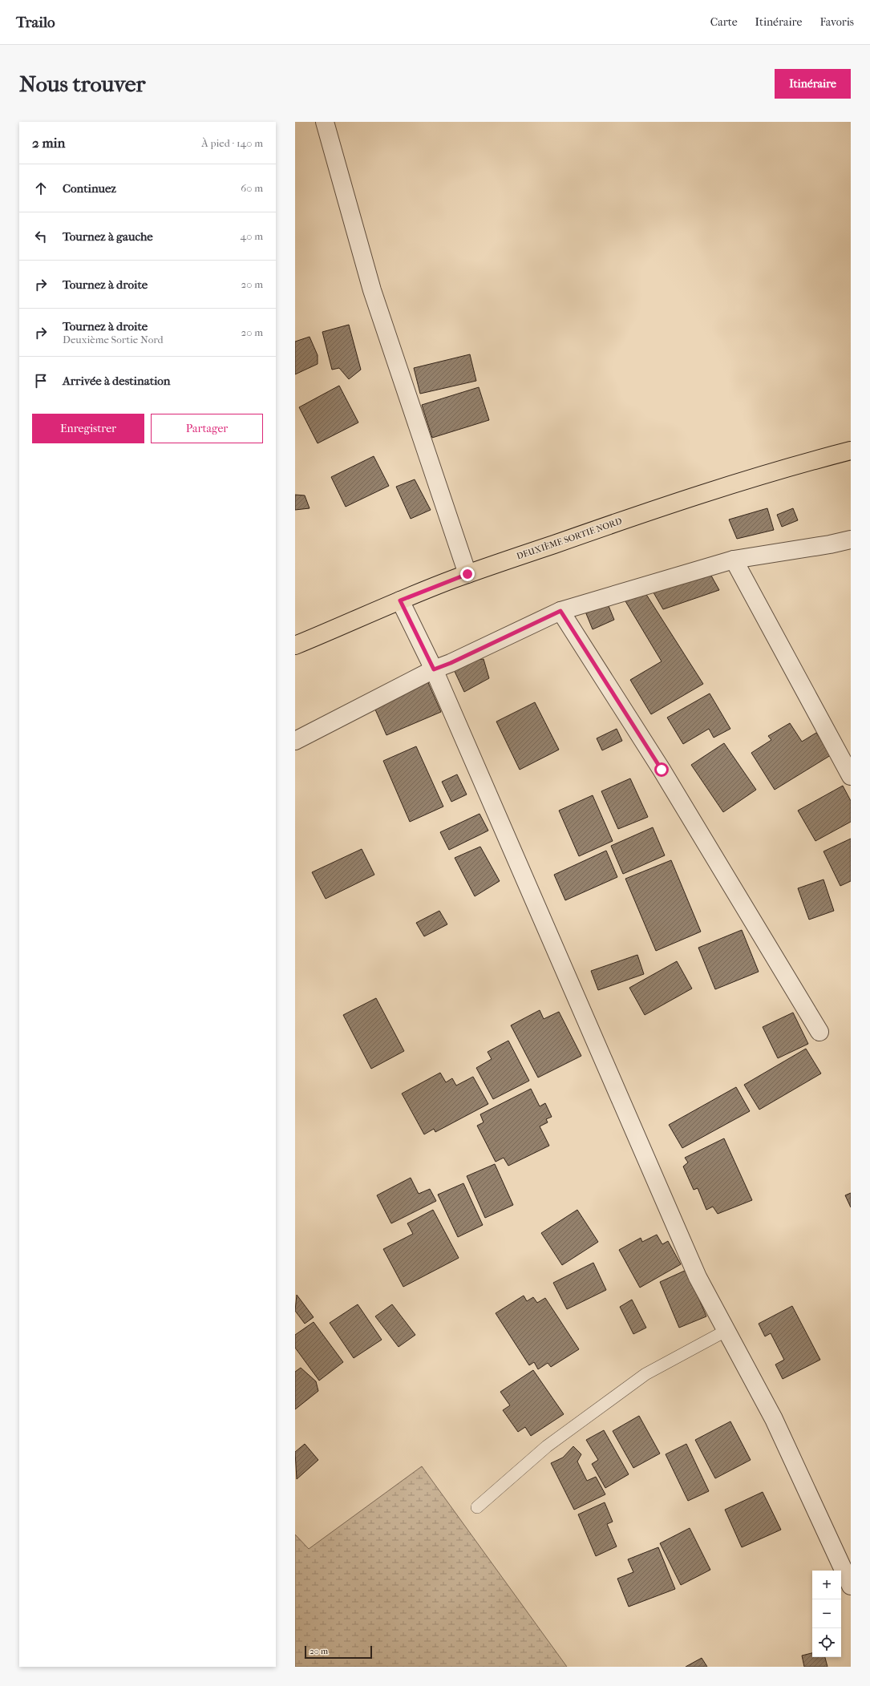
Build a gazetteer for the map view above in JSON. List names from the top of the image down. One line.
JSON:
{"streets":{"main road":["DEUXIÈME SORTIE NORD"]},"scale_bar":"20 m","page":{"header":"Trailo","nav":["Carte","Itinéraire","Favoris"],"buttons":["Itinéraire",["Enregistrer","Partager"]],"title":"Nous trouver","heading":["2 min","À pied · 140 m"],"list":[["Continuez","60 m"],["Tournez à gauche","40 m"],["Tournez à droite","20 m"],["Tournez à droite","Deuxième Sortie Nord","20 m"],"Arrivée à destination"],"map_buttons":["+","−"],"scale":"20 m"}}
